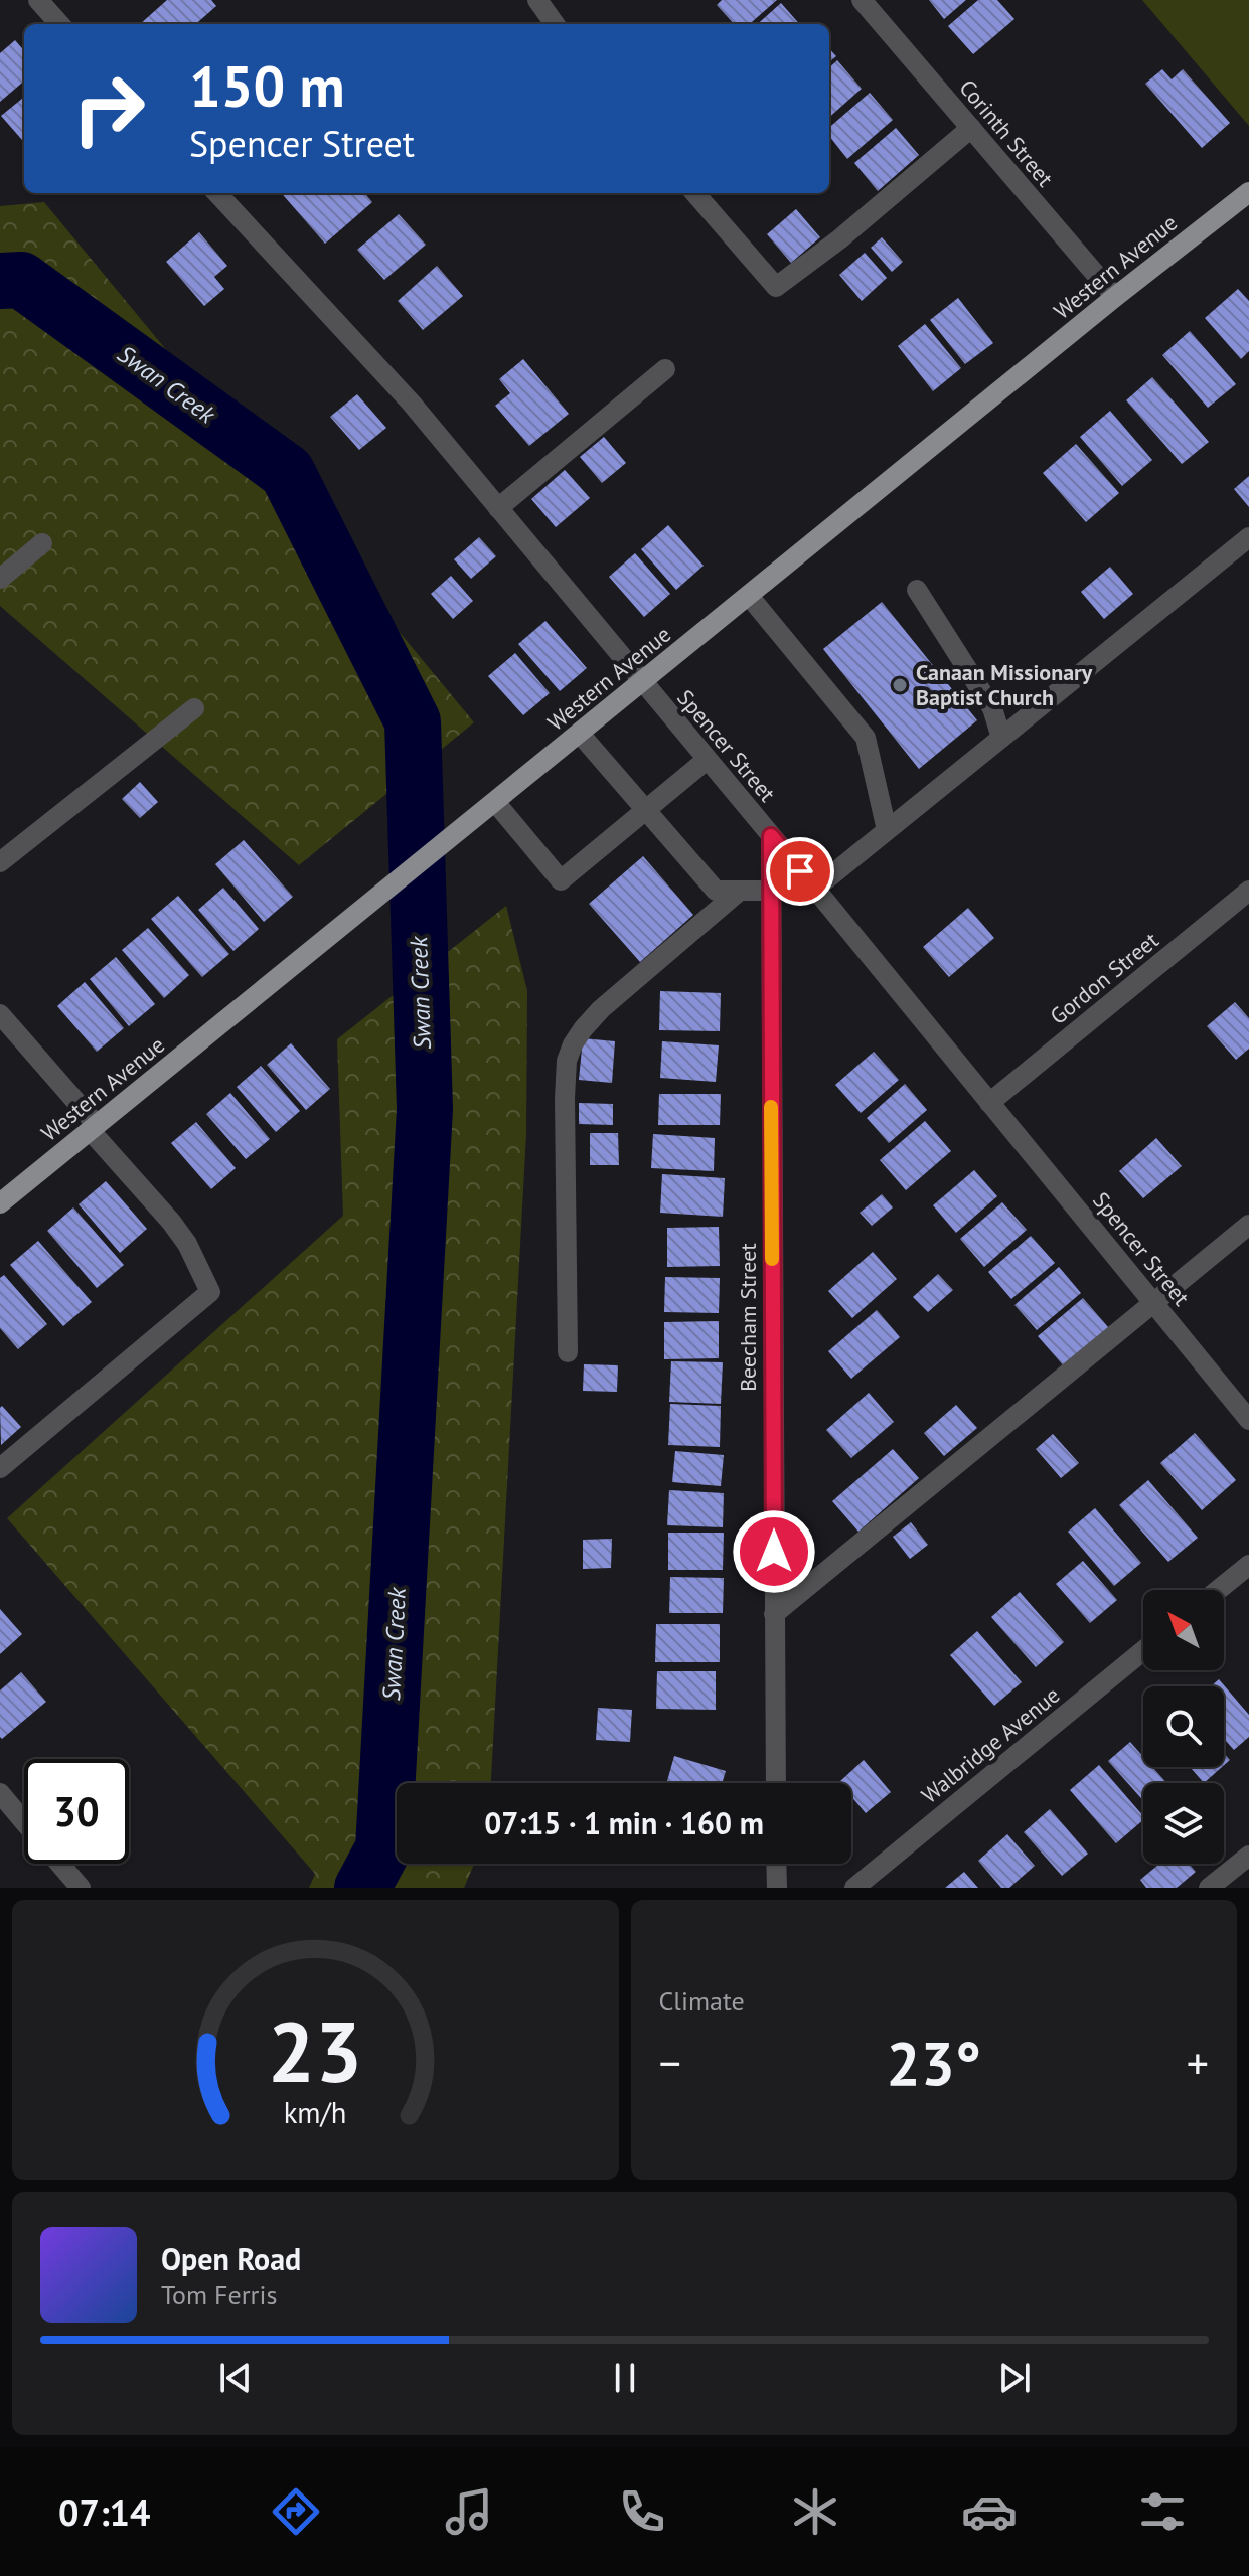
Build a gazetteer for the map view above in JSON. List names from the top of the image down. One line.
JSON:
{"streets":{"main road":["Western Avenue"],"street":["Corinth Street","Spencer Street","Gordon Street","Beecham Street","Walbridge Avenue"]},"crossings":[["Corinth Street","Western Avenue"],["Western Avenue","Spencer Street"],["Spencer Street","Gordon Street"],["Spencer Street","Beecham Street"]],"water":["Swan Creek"],"places":["Canaan Missionary Baptist Church"],"north":"top left","page":{"turn":["150 m","Spencer Street"],"limit":"30","trip":"07:15 · 1 min · 160 m","tile":"Climate","heat":["−","23°","+"],"song":["Open Road","Tom Ferris"],"tabs":"07:14","gauge":["23","km/h"]}}
